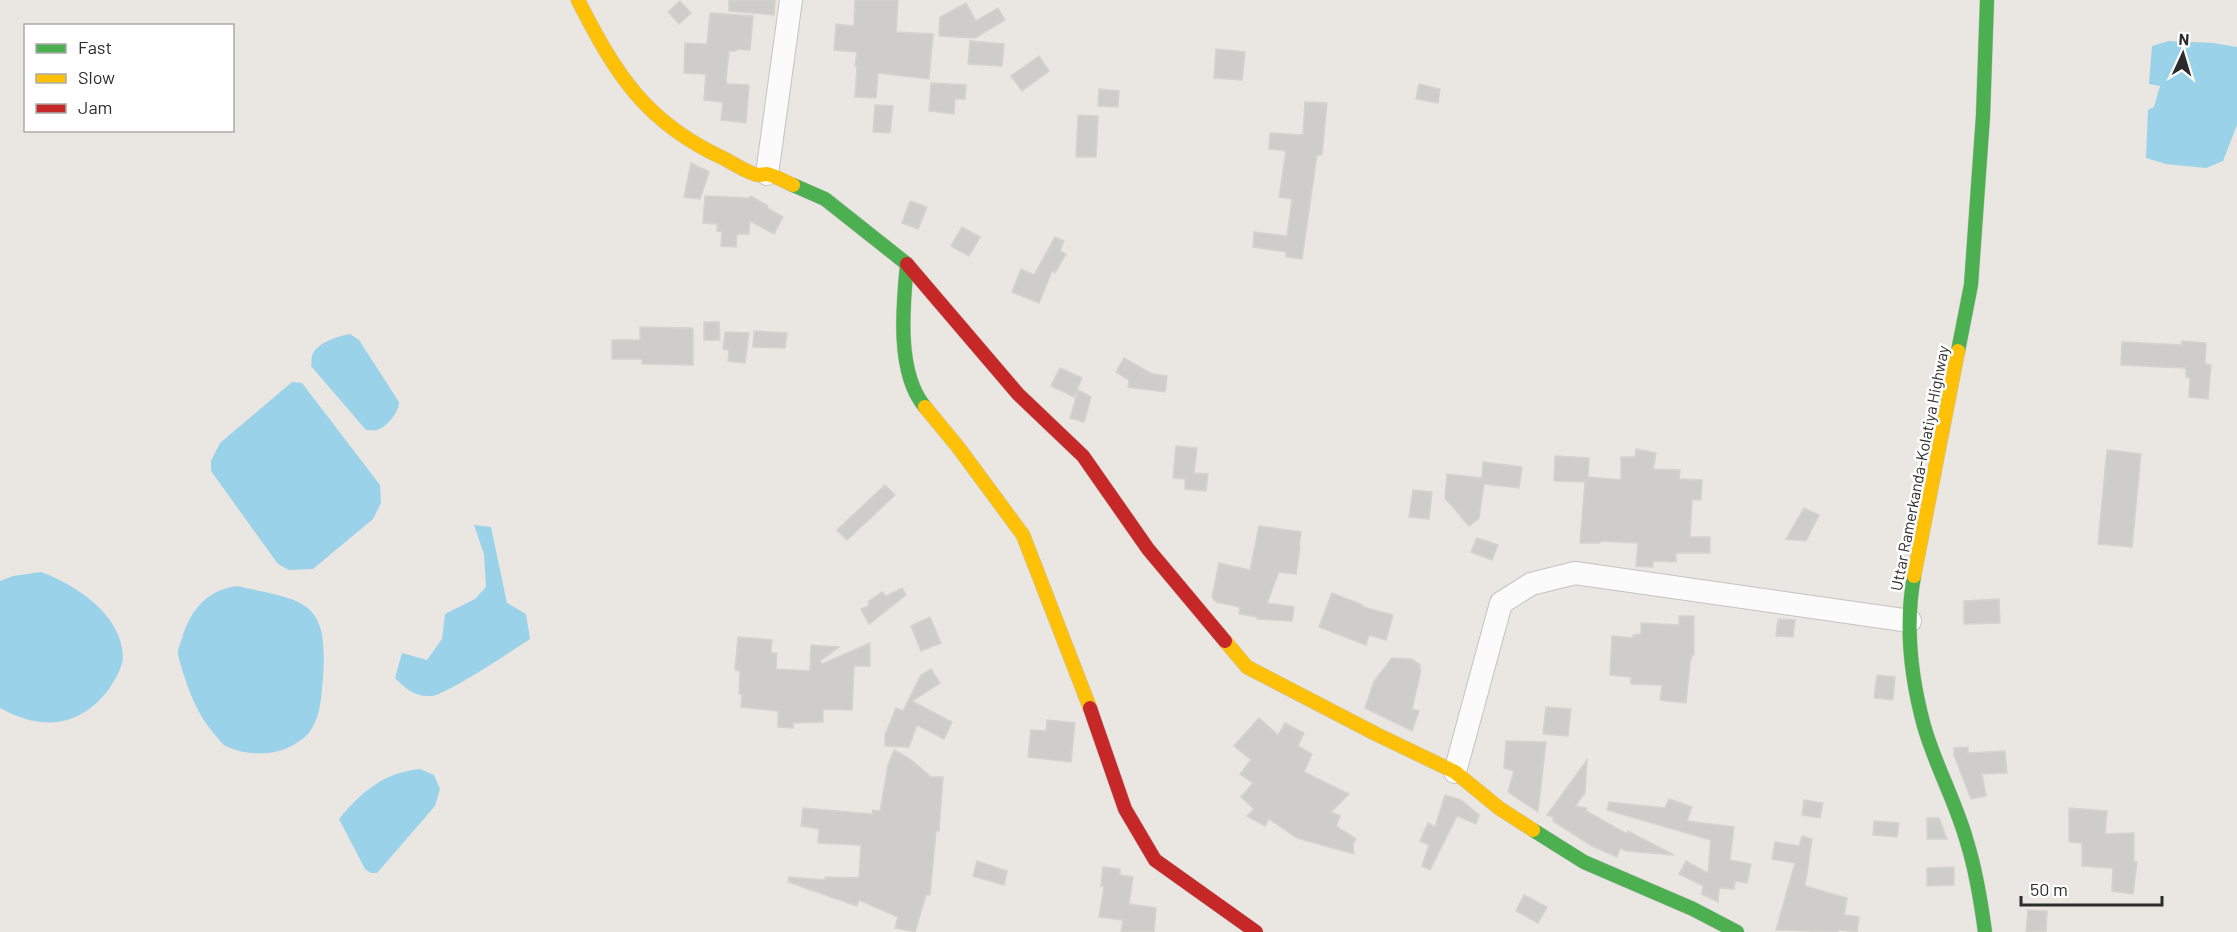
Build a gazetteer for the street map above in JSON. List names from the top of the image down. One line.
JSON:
{"streets":{"street":["Uttar Ramerkanda-Kolatiya Highway"]},"legend":["Fast","Slow","Jam"],"scale_bar":"50 m","north":"top"}
